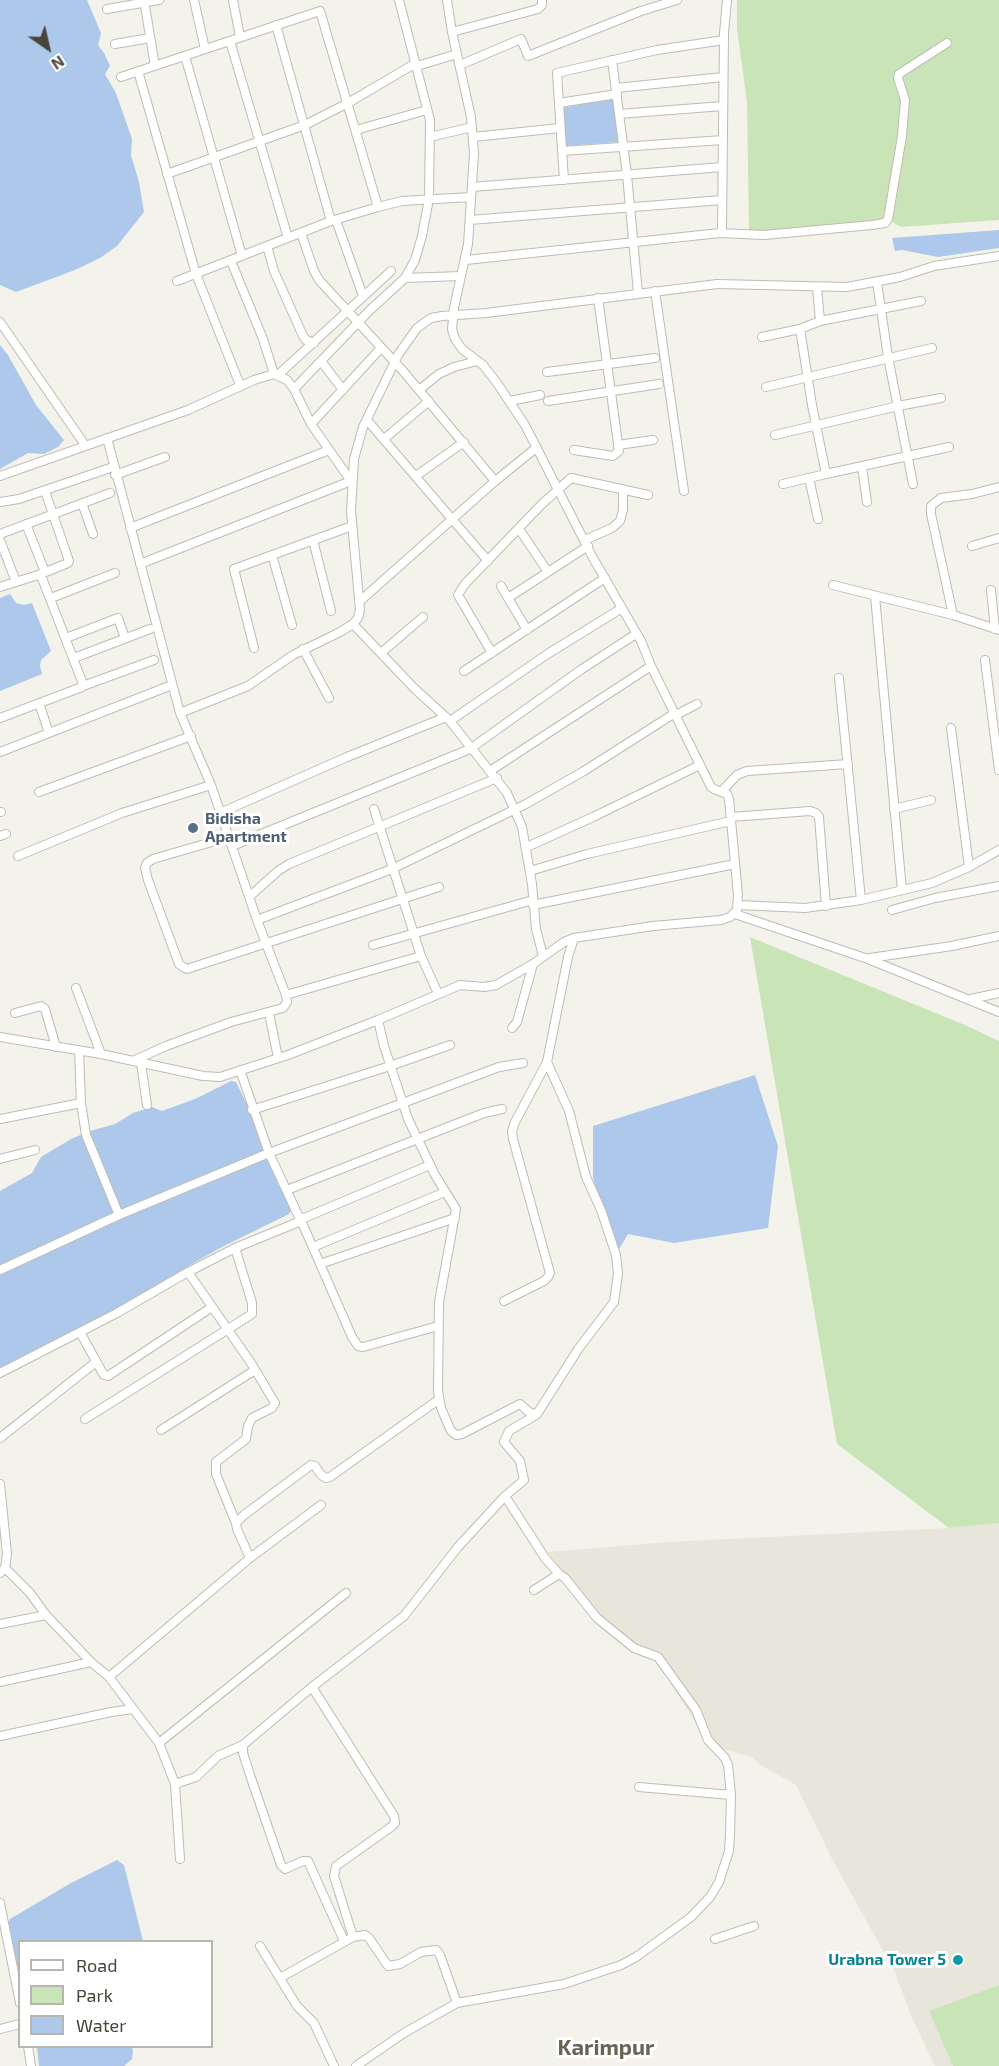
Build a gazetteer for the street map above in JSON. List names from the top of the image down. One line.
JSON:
{"districts":["Karimpur"],"places":["Bidisha Apartment","Urabna Tower 5"],"legend":["Road","Park","Water"],"north":"bottom right"}
